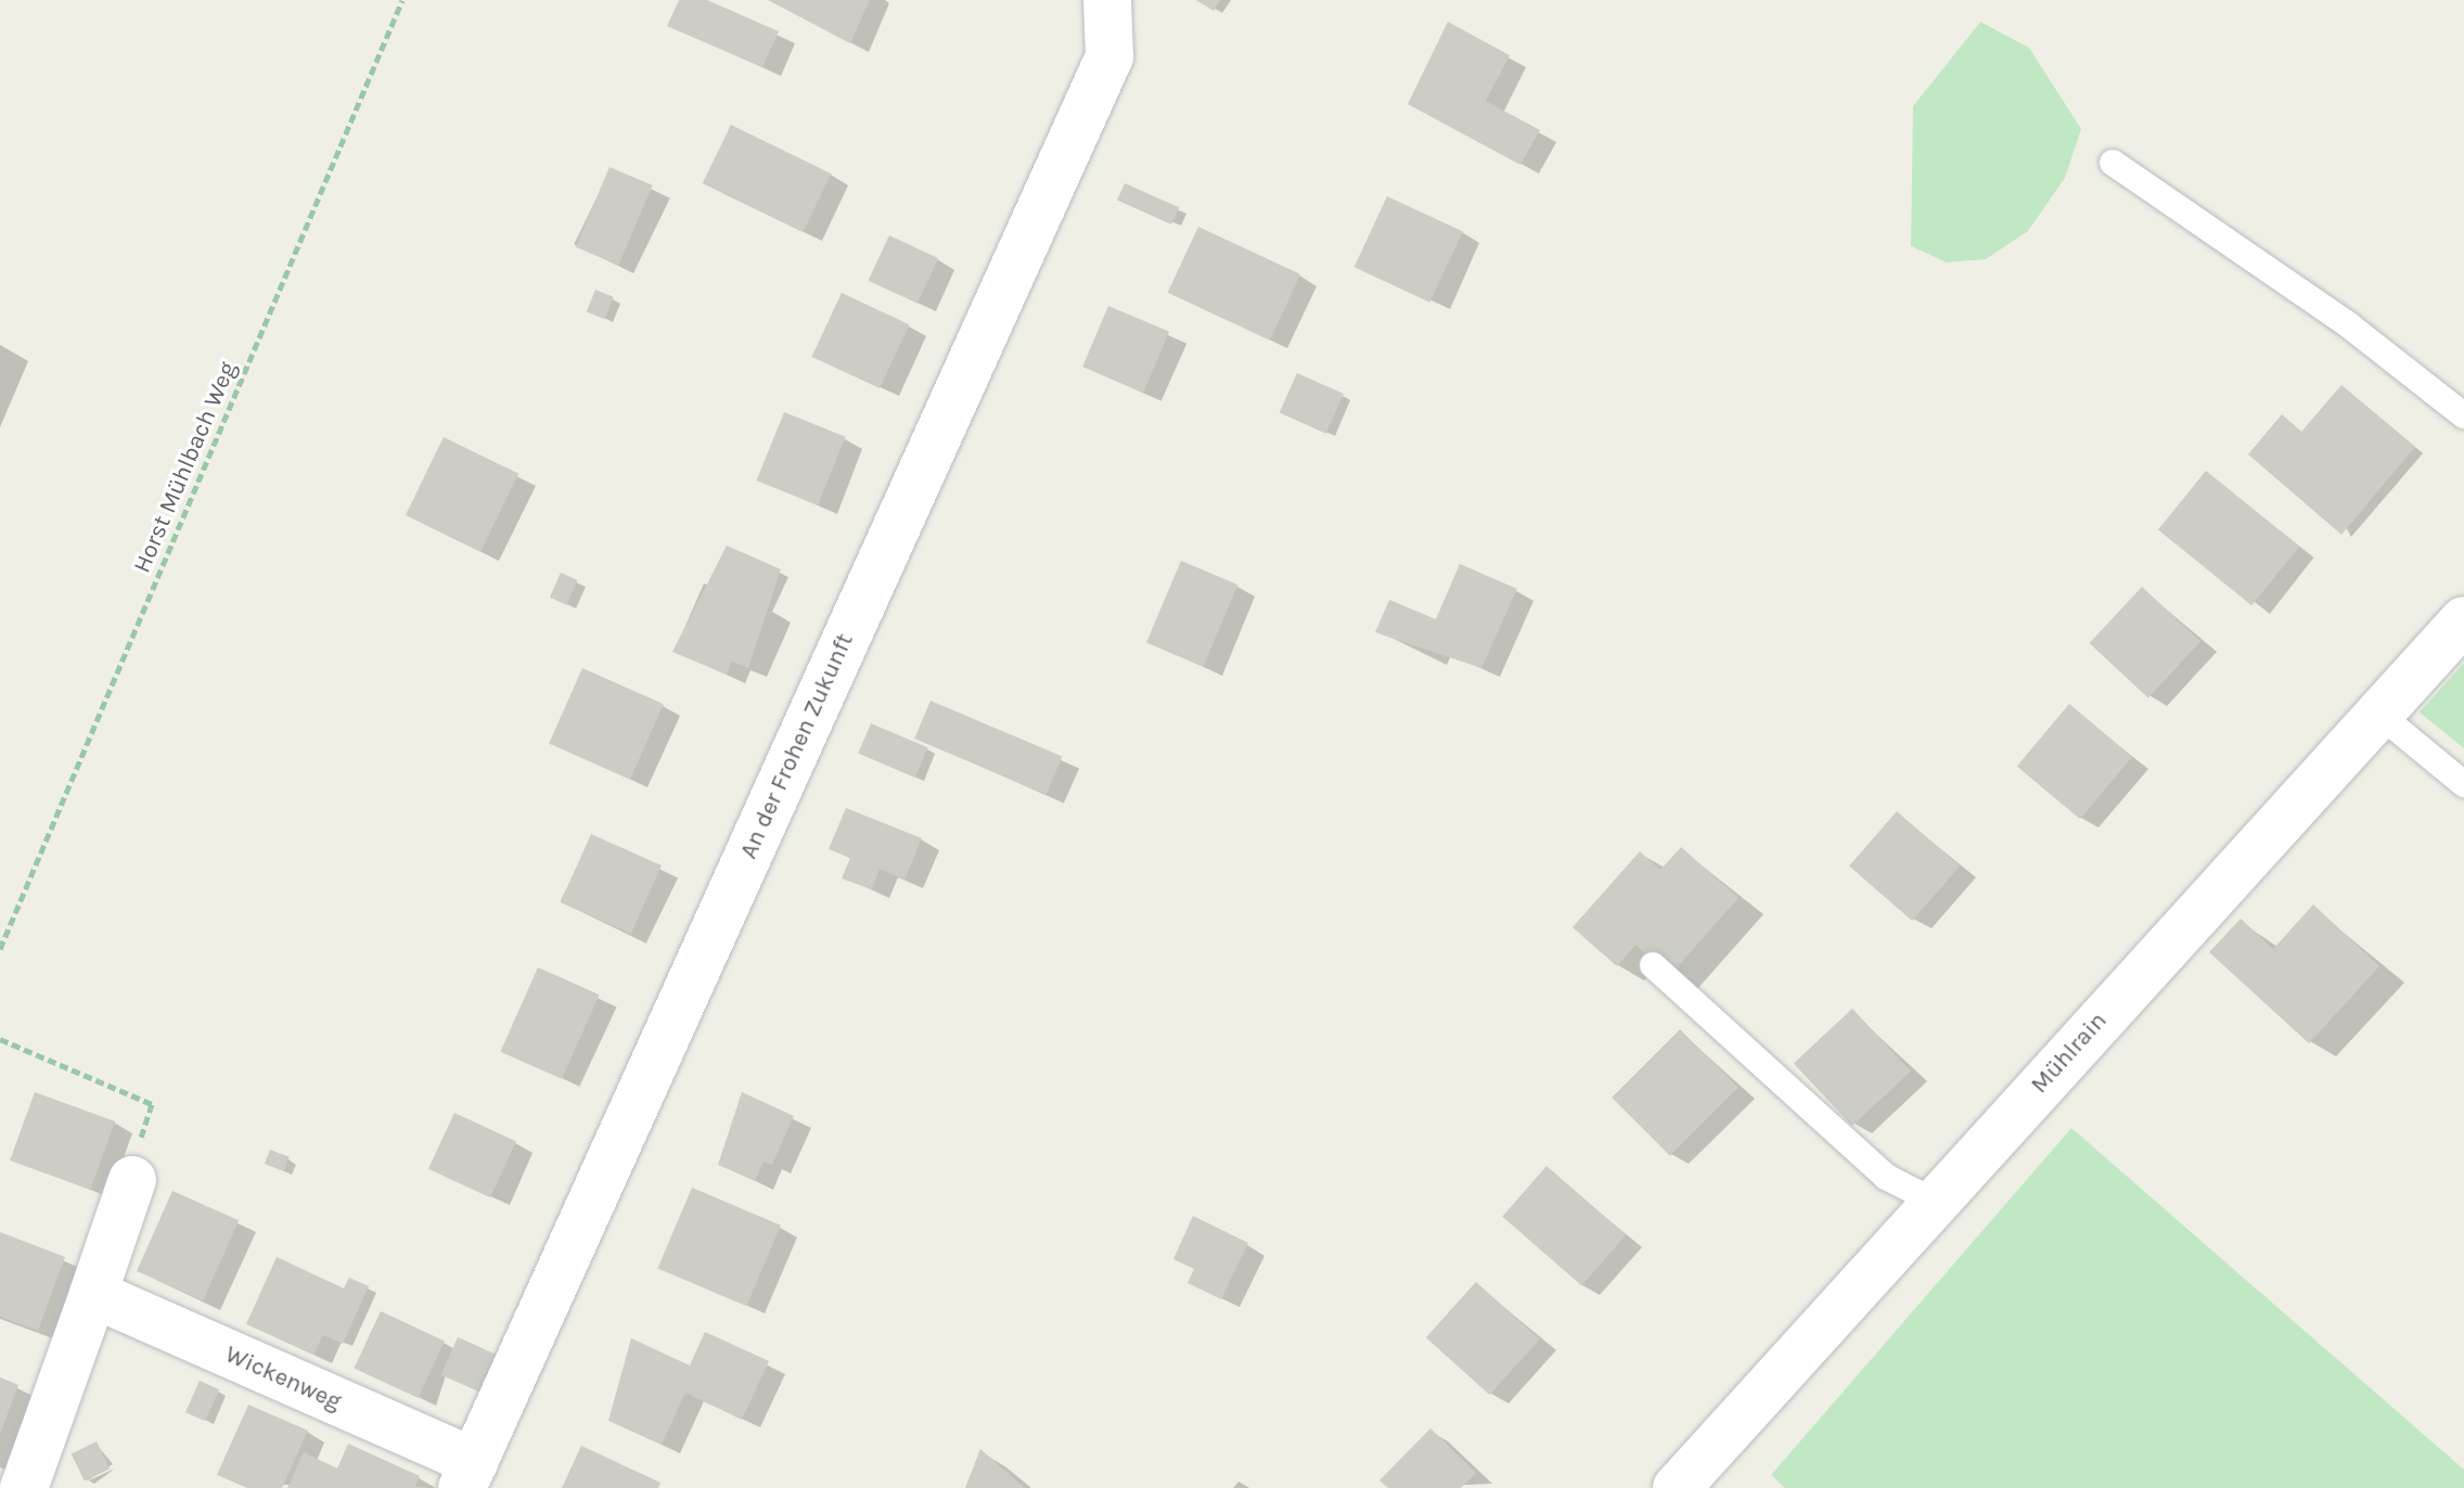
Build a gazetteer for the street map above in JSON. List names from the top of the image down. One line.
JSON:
{"streets":{"street":["An der Frohen Zukunft","Mühlrain","Wickenweg"],"path":["Horst Mühlbach Weg"]},"crossings":[["An der Frohen Zukunft","Wickenweg"]]}
